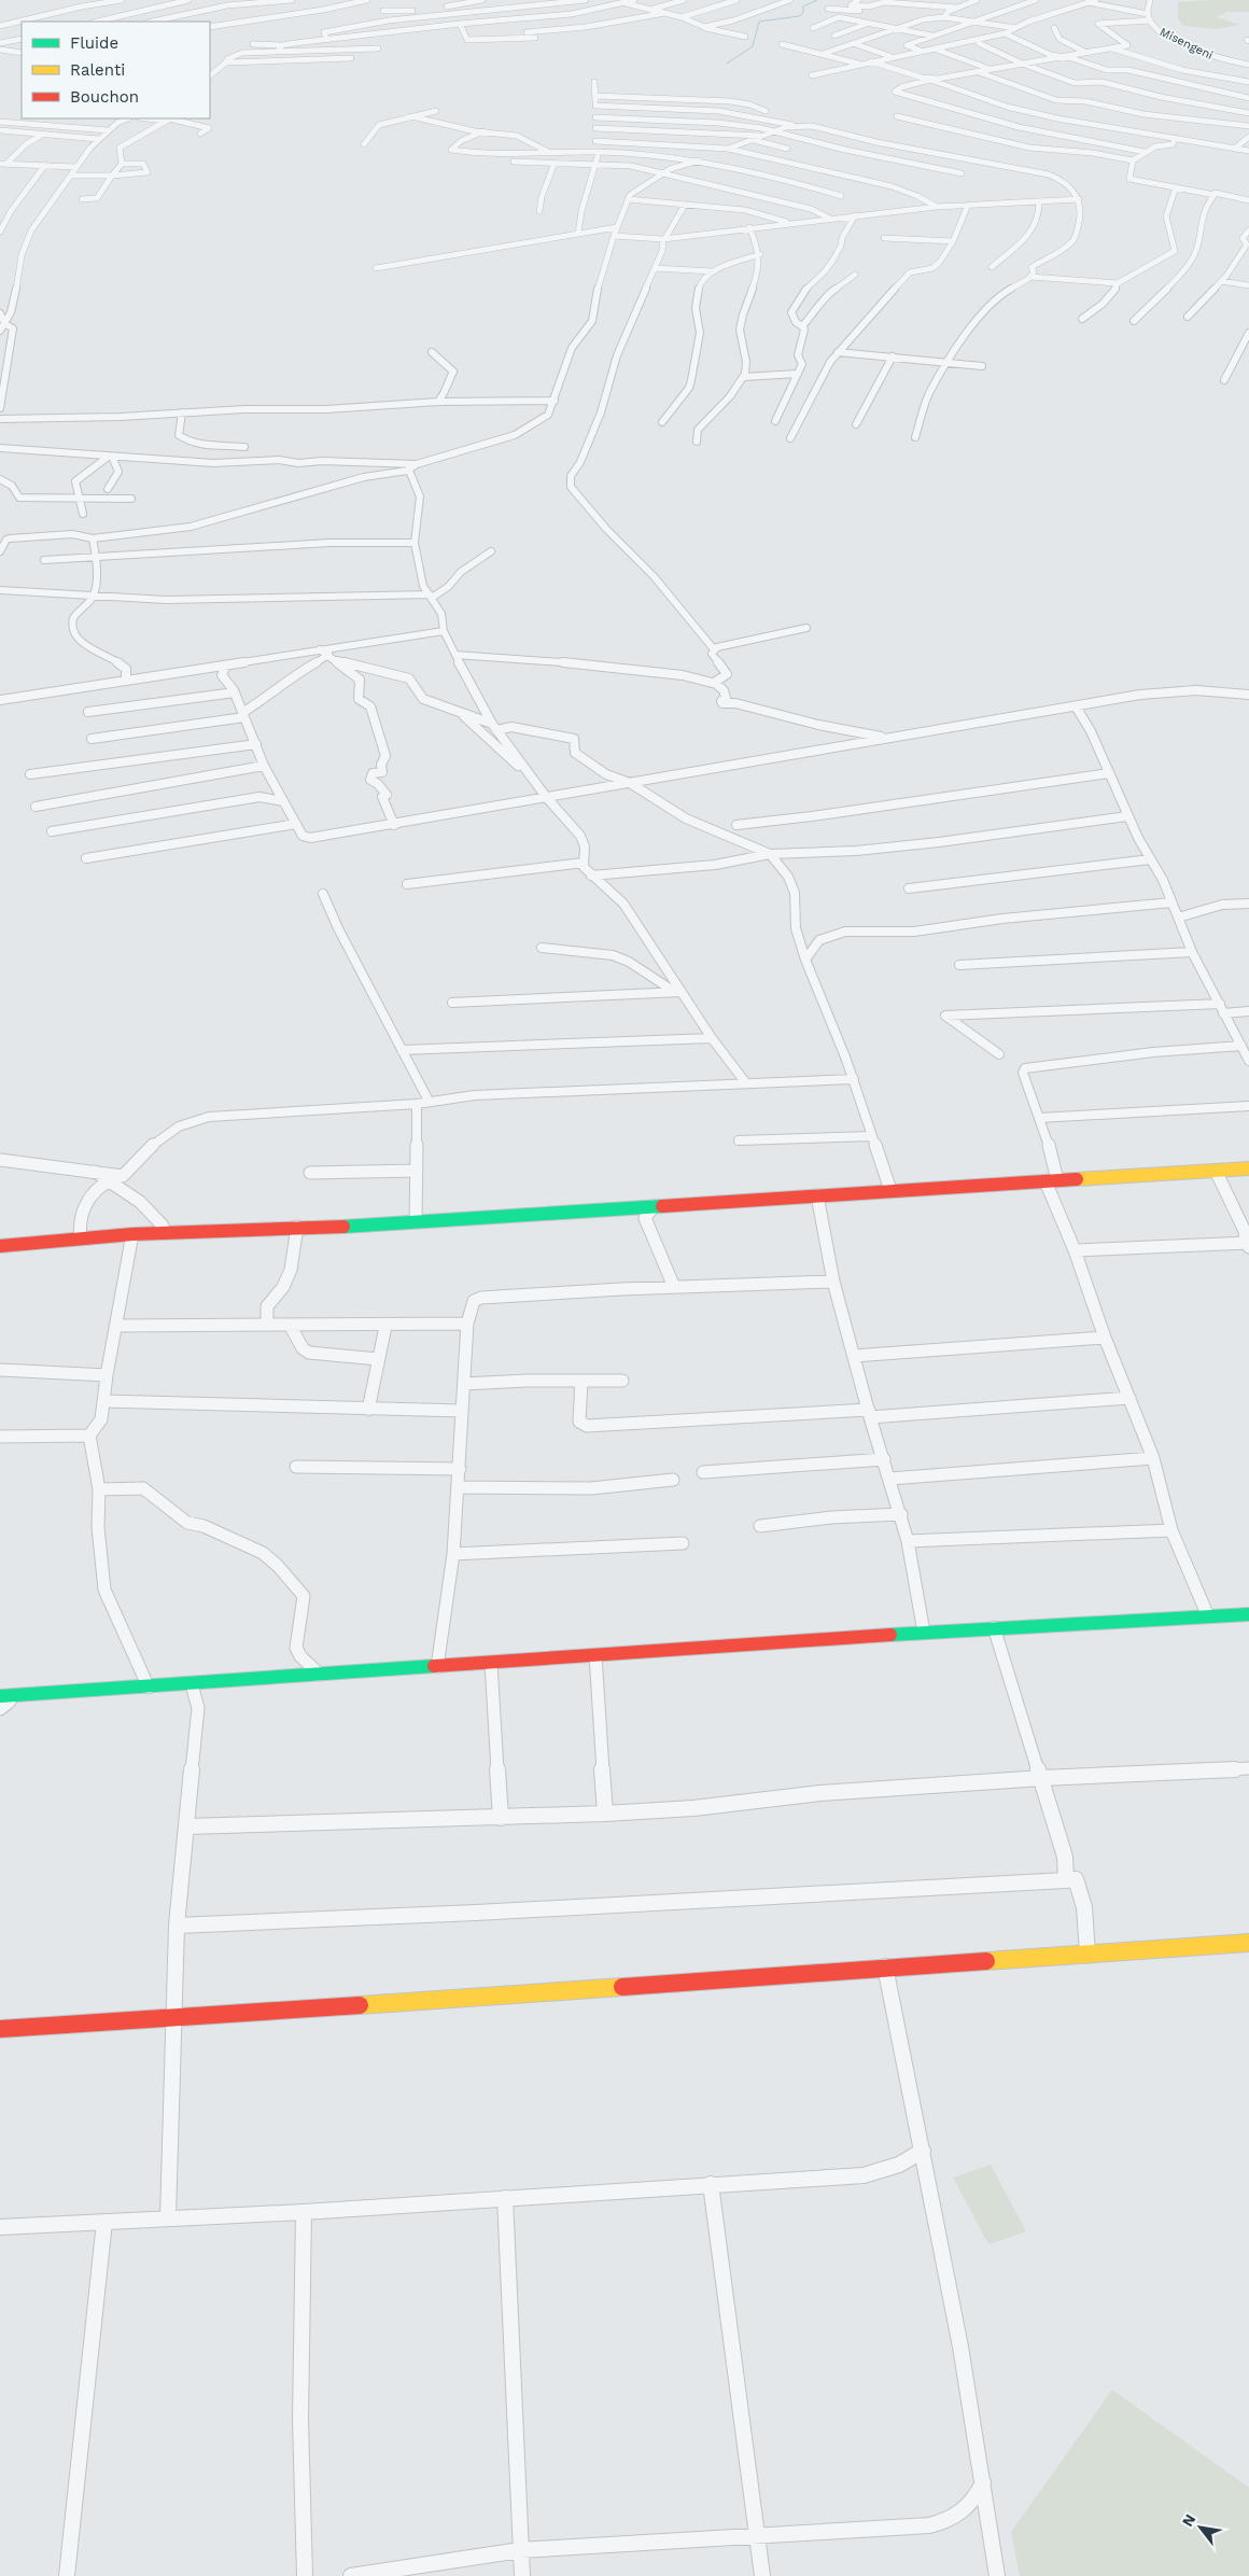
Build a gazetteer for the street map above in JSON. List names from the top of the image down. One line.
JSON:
{"streets":{"street":["Misengeni"]},"legend":["Fluide","Ralenti","Bouchon"],"north":"top left"}
